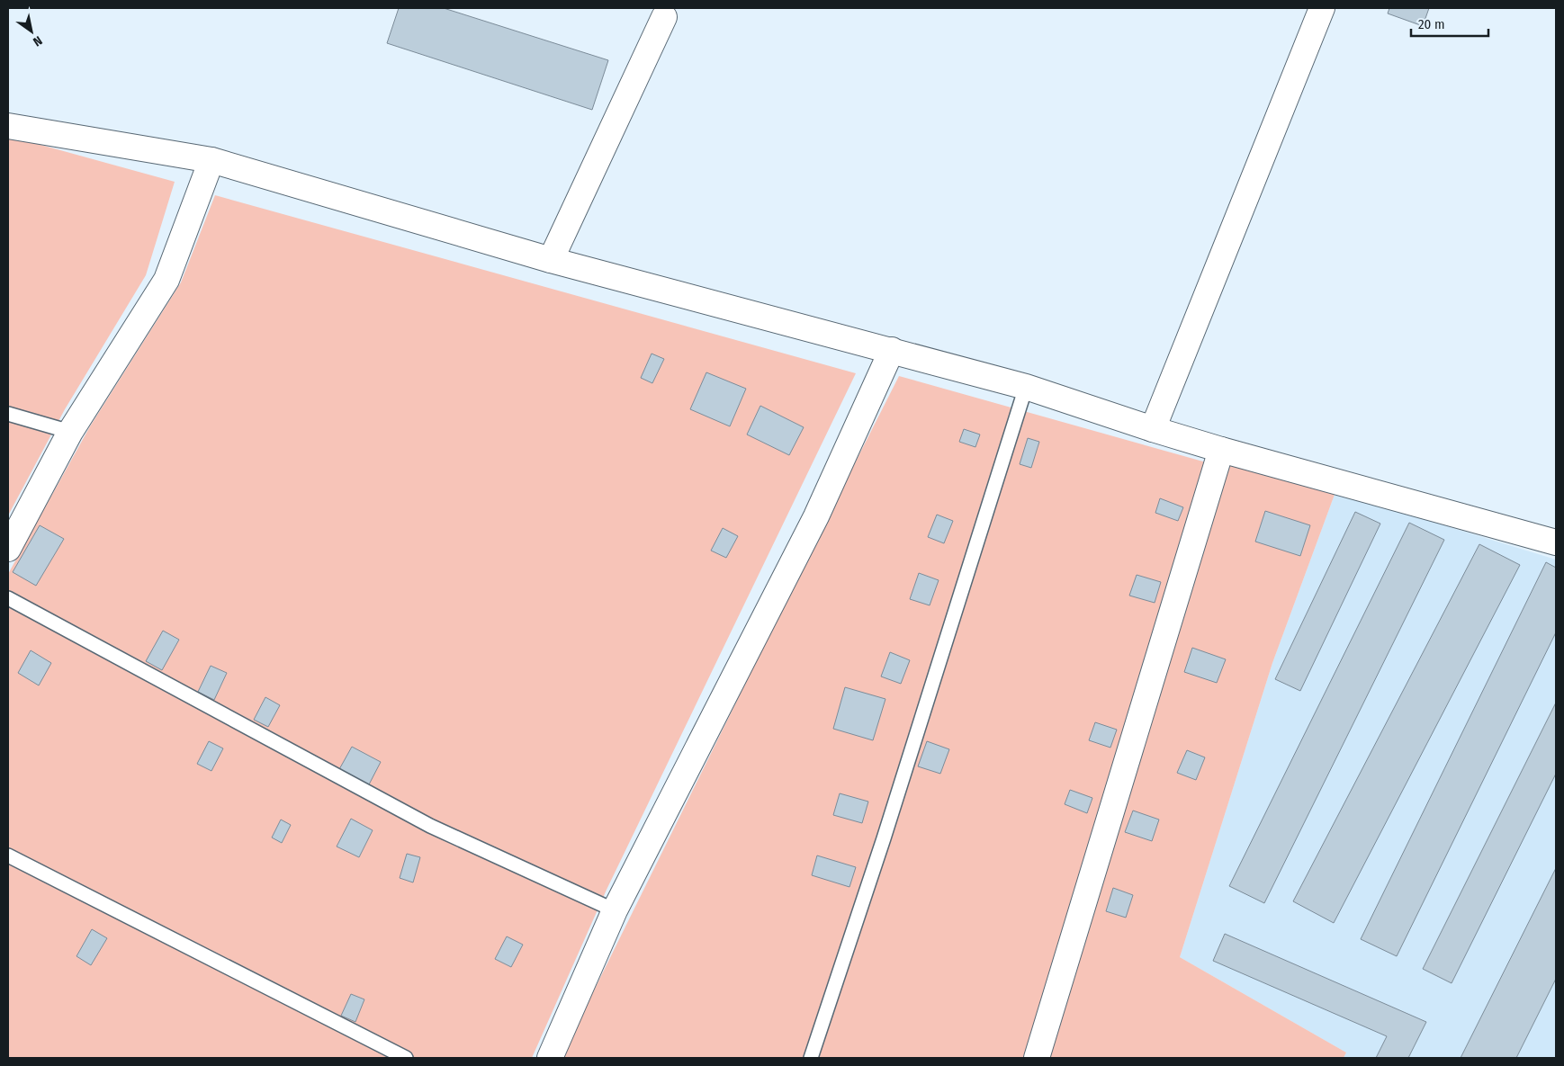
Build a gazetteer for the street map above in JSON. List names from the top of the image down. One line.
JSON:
{"scale_bar":"20 m","north":"bottom right"}
